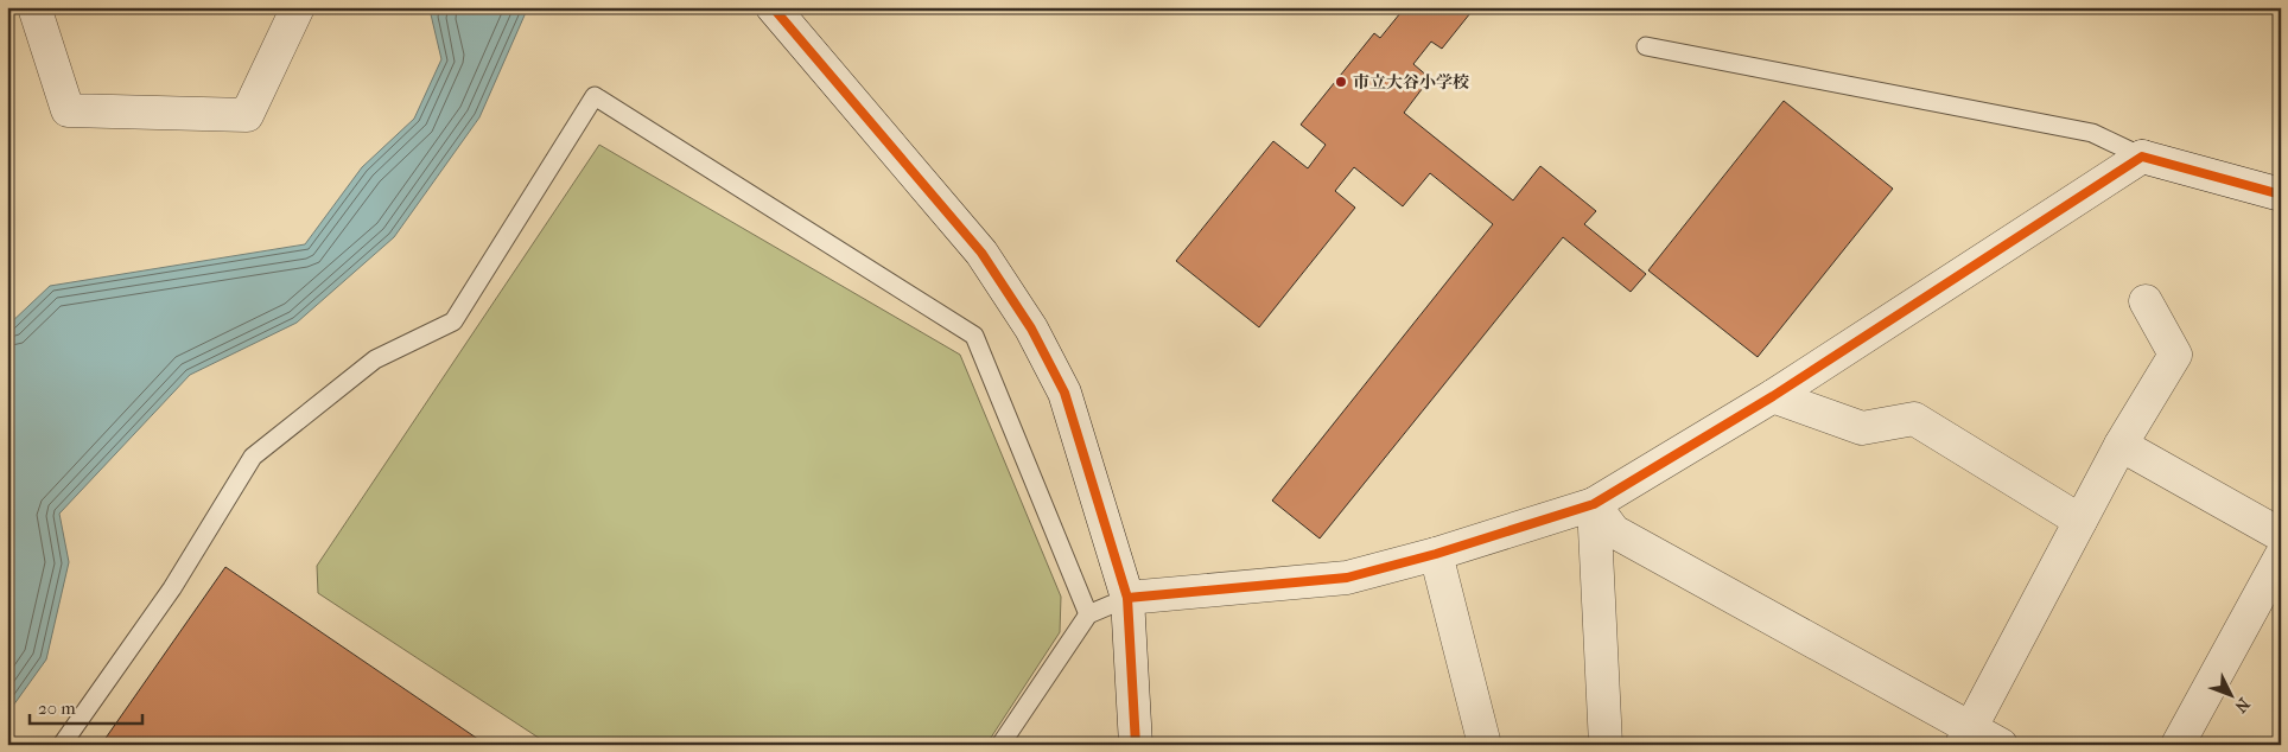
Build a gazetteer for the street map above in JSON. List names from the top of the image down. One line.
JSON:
{"places":["市立大谷小学校"],"scale_bar":"20 m","north":"bottom right"}
